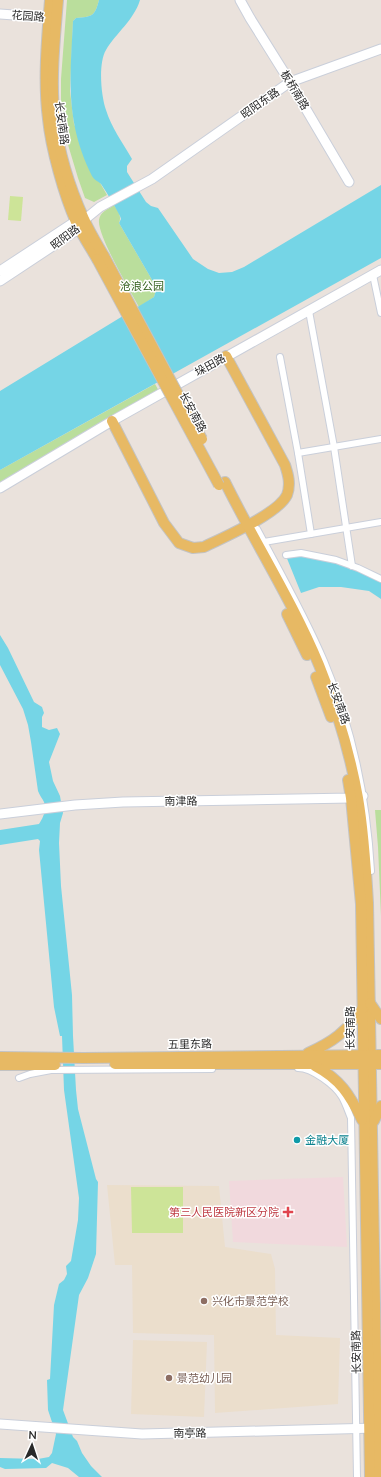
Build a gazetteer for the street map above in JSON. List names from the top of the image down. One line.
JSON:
{"streets":{"main road":["长安南路","五里东路"],"street":["花园路","板桥南路","昭阳东路","昭阳路","垛田路","南津路","南亭路"]},"crossings":[["花园路","长安南路"],["板桥南路","昭阳东路"],["昭阳东路","长安南路"],["昭阳东路","昭阳路"],["长安南路","昭阳路"],["长安南路","南津路"],["长安南路","五里东路"],["长安南路","南亭路"]],"parks":["沧浪公园"],"places":{"other":["金融大厦","兴化市景范学校","景范幼儿园"],"health":["第三人民医院新区分院"]},"north":"top"}
